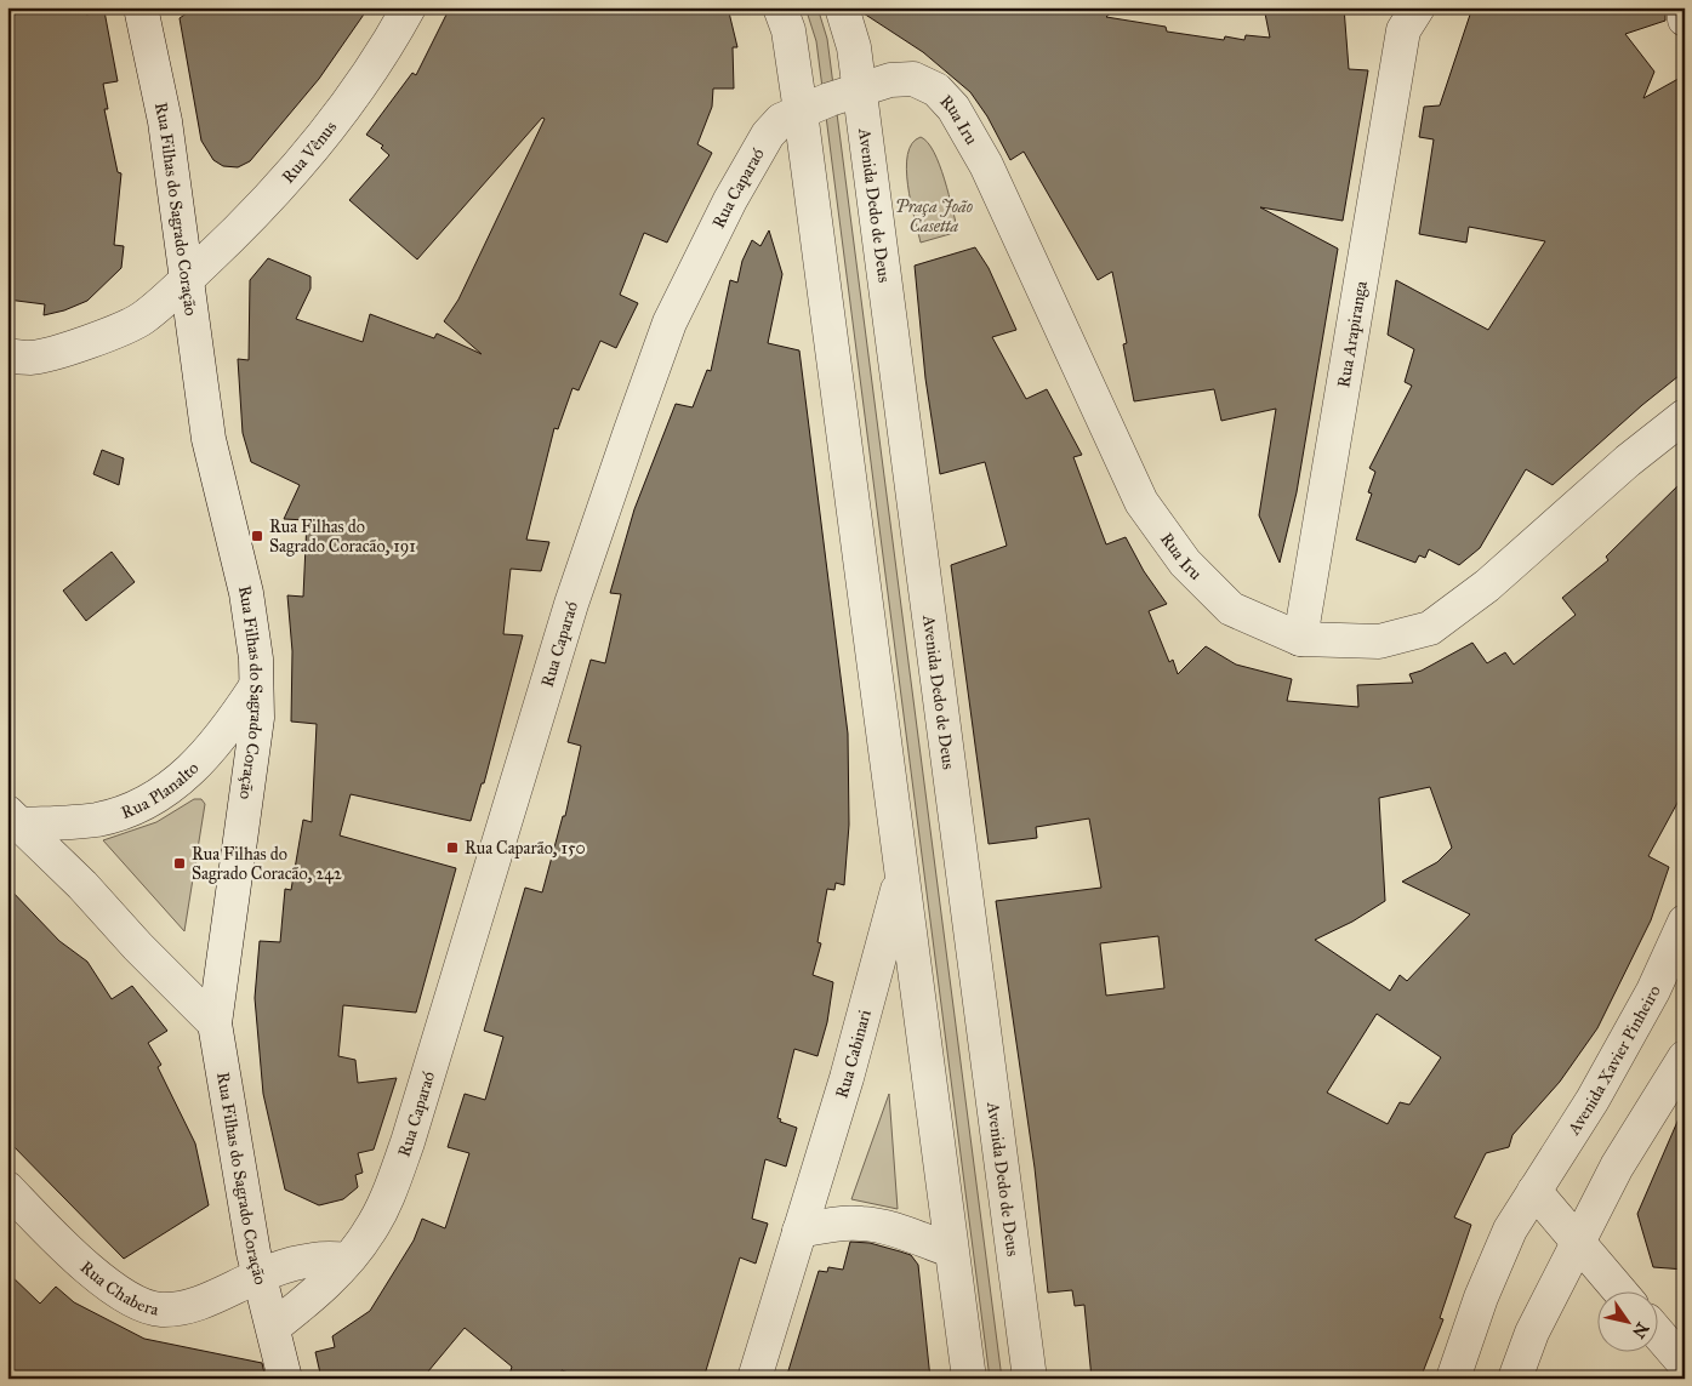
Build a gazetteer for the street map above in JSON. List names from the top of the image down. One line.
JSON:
{"streets":{"street":["Rua Iru","Rua Vênus","Rua Caparaó","Avenida Dedo de Deus","Rua Filhas do Sagrado Coração","Rua Arapiranga","Rua Planalto","Rua Cabinari","Avenida Xavier Pinheiro","Rua Chabera"]},"crossings":[["Rua Iru","Rua Caparaó"],["Rua Iru","Avenida Dedo de Deus"],["Rua Iru","Rua Arapiranga"],["Rua Vênus","Rua Filhas do Sagrado Coração"],["Rua Caparaó","Avenida Dedo de Deus"],["Rua Caparaó","Rua Filhas do Sagrado Coração"],["Rua Filhas do Sagrado Coração","Rua Planalto"],["Rua Filhas do Sagrado Coração","Rua Chabera"]],"parks":["Praça João Casetta"],"places":{"transit":["Rua Filhas do Sagrado Coracão, 191","Rua Caparão, 150","Rua Filhas do Sagrado Coracão, 242"]},"north":"bottom right"}
